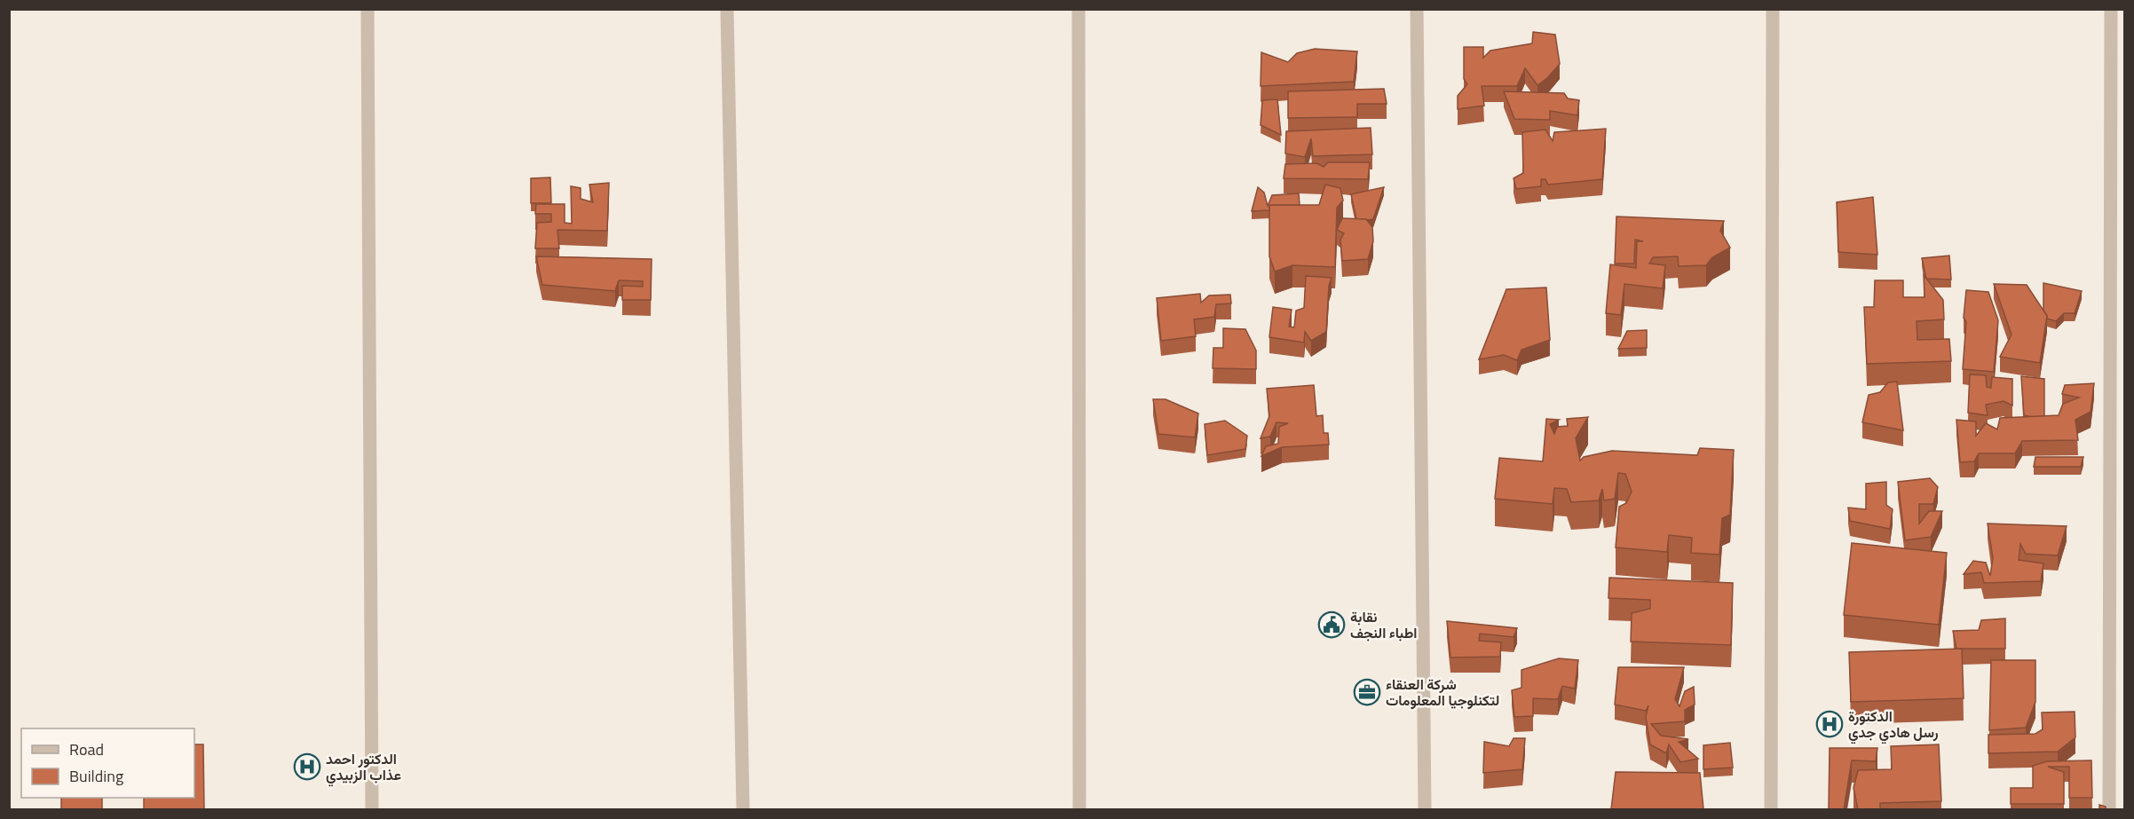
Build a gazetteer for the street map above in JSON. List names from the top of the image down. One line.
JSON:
{"places":{"public building":["نقابة اطباء النجف"],"office":["شركة العنقاء لتكنلوجيا المعلومات"],"hospital":["الدكتورة رسل هادي جدي","الدكتور احمد عذاب الزبيدي"]},"legend":["Road","Building"]}
